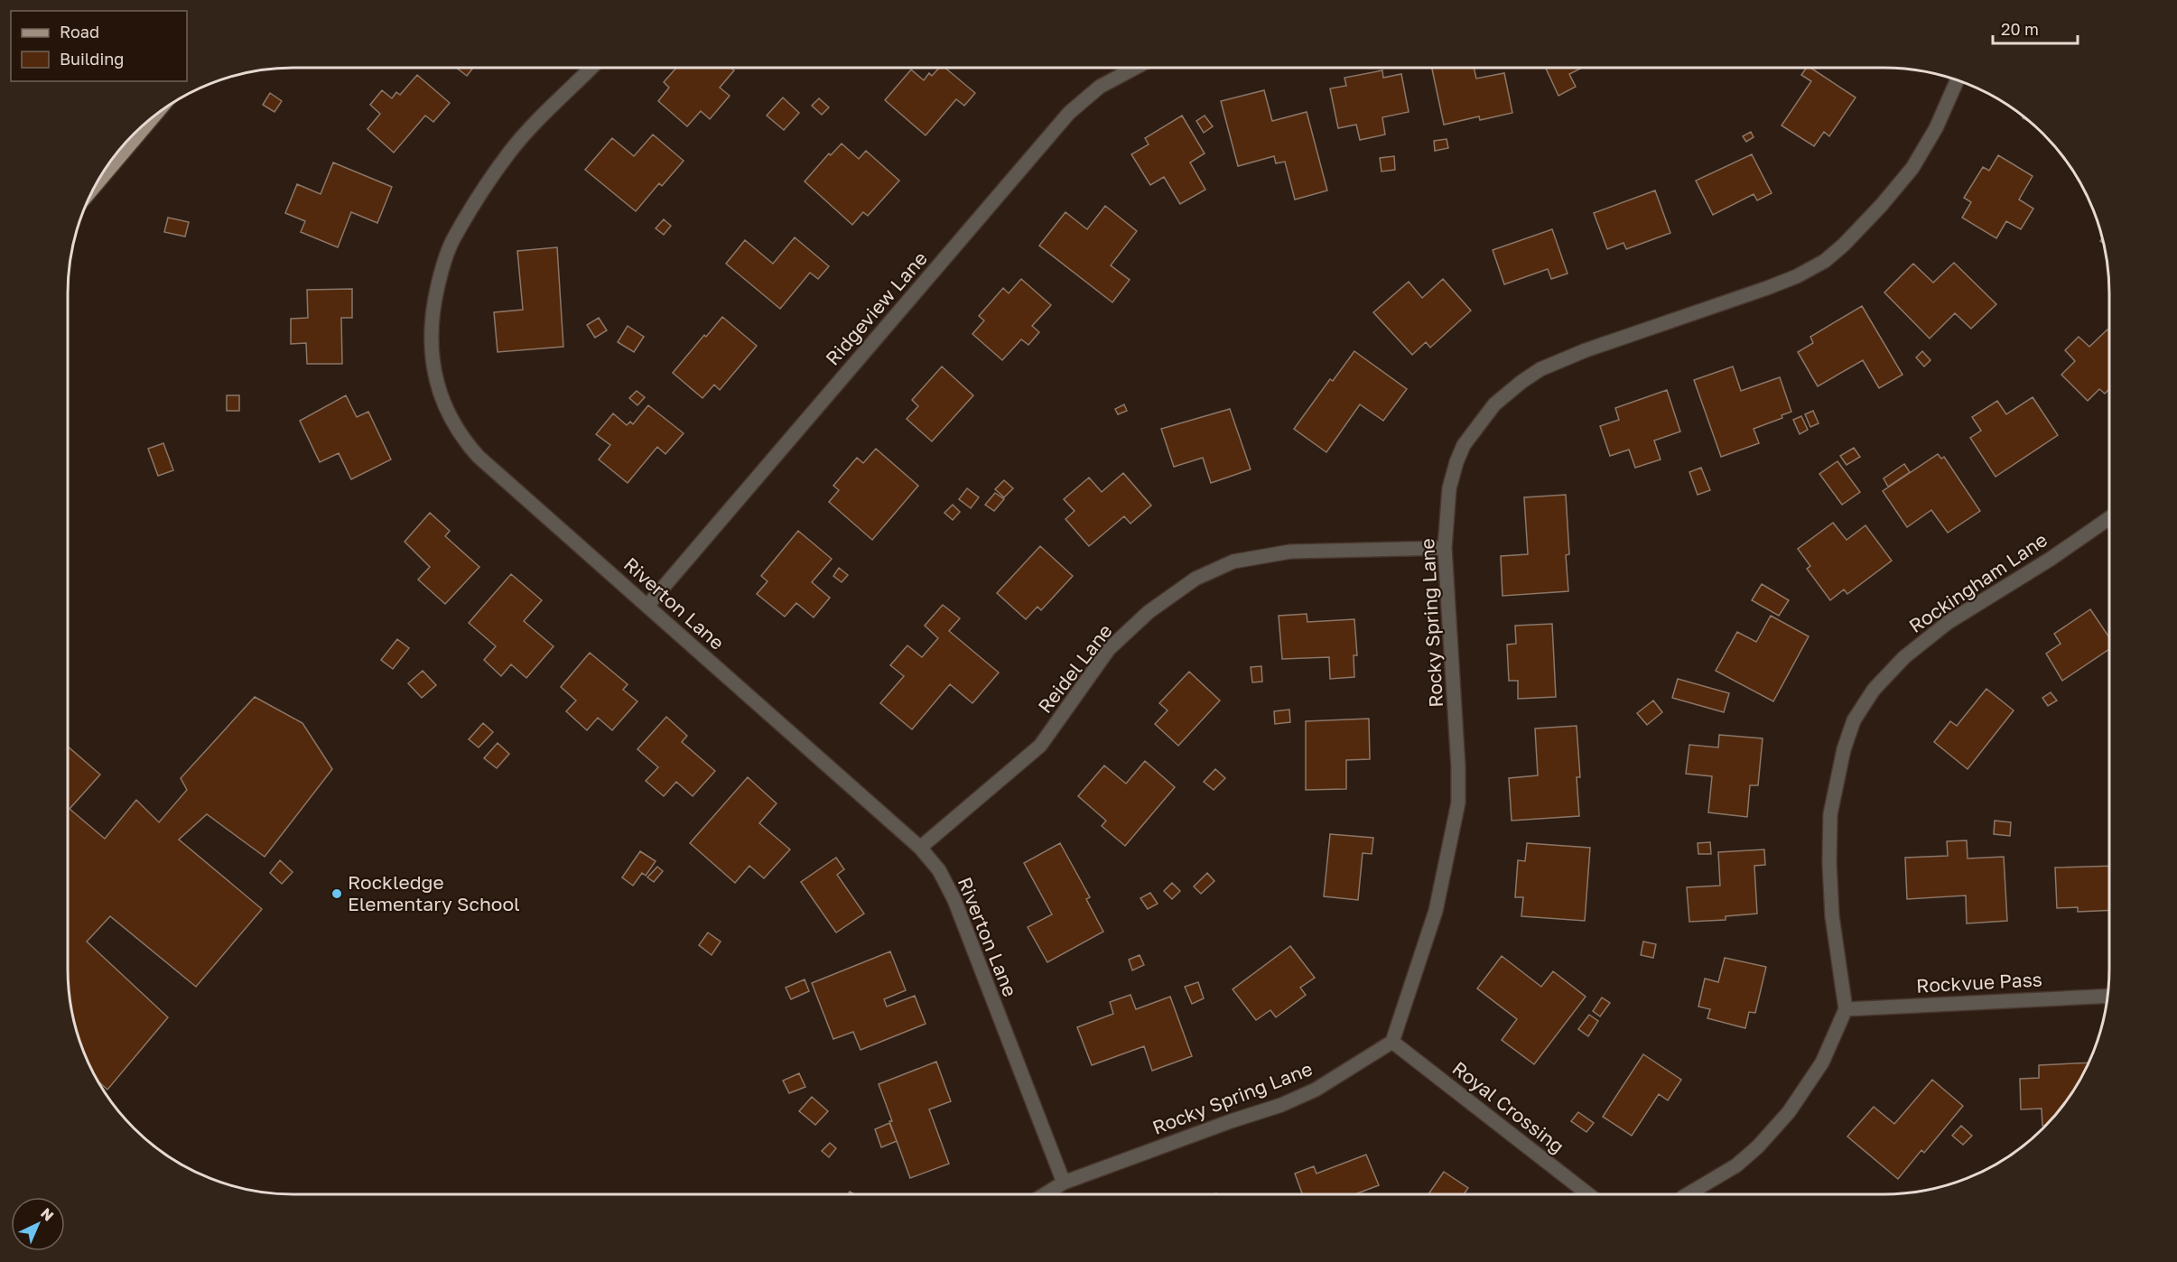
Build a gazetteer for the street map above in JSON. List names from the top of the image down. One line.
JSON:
{"streets":{"street":["Ridgeview Lane","Rockingham Lane","Riverton Lane","Rocky Spring Lane","Reidel Lane","Rockvue Pass","Royal Crossing"]},"crossings":[["Ridgeview Lane","Riverton Lane"],["Rockingham Lane","Rockvue Pass"],["Riverton Lane","Rocky Spring Lane"],["Riverton Lane","Reidel Lane"],["Rocky Spring Lane","Reidel Lane"],["Rocky Spring Lane","Royal Crossing"]],"places":["Rockledge Elementary School"],"legend":["Road","Building"],"scale_bar":"20 m","north":"top right"}
